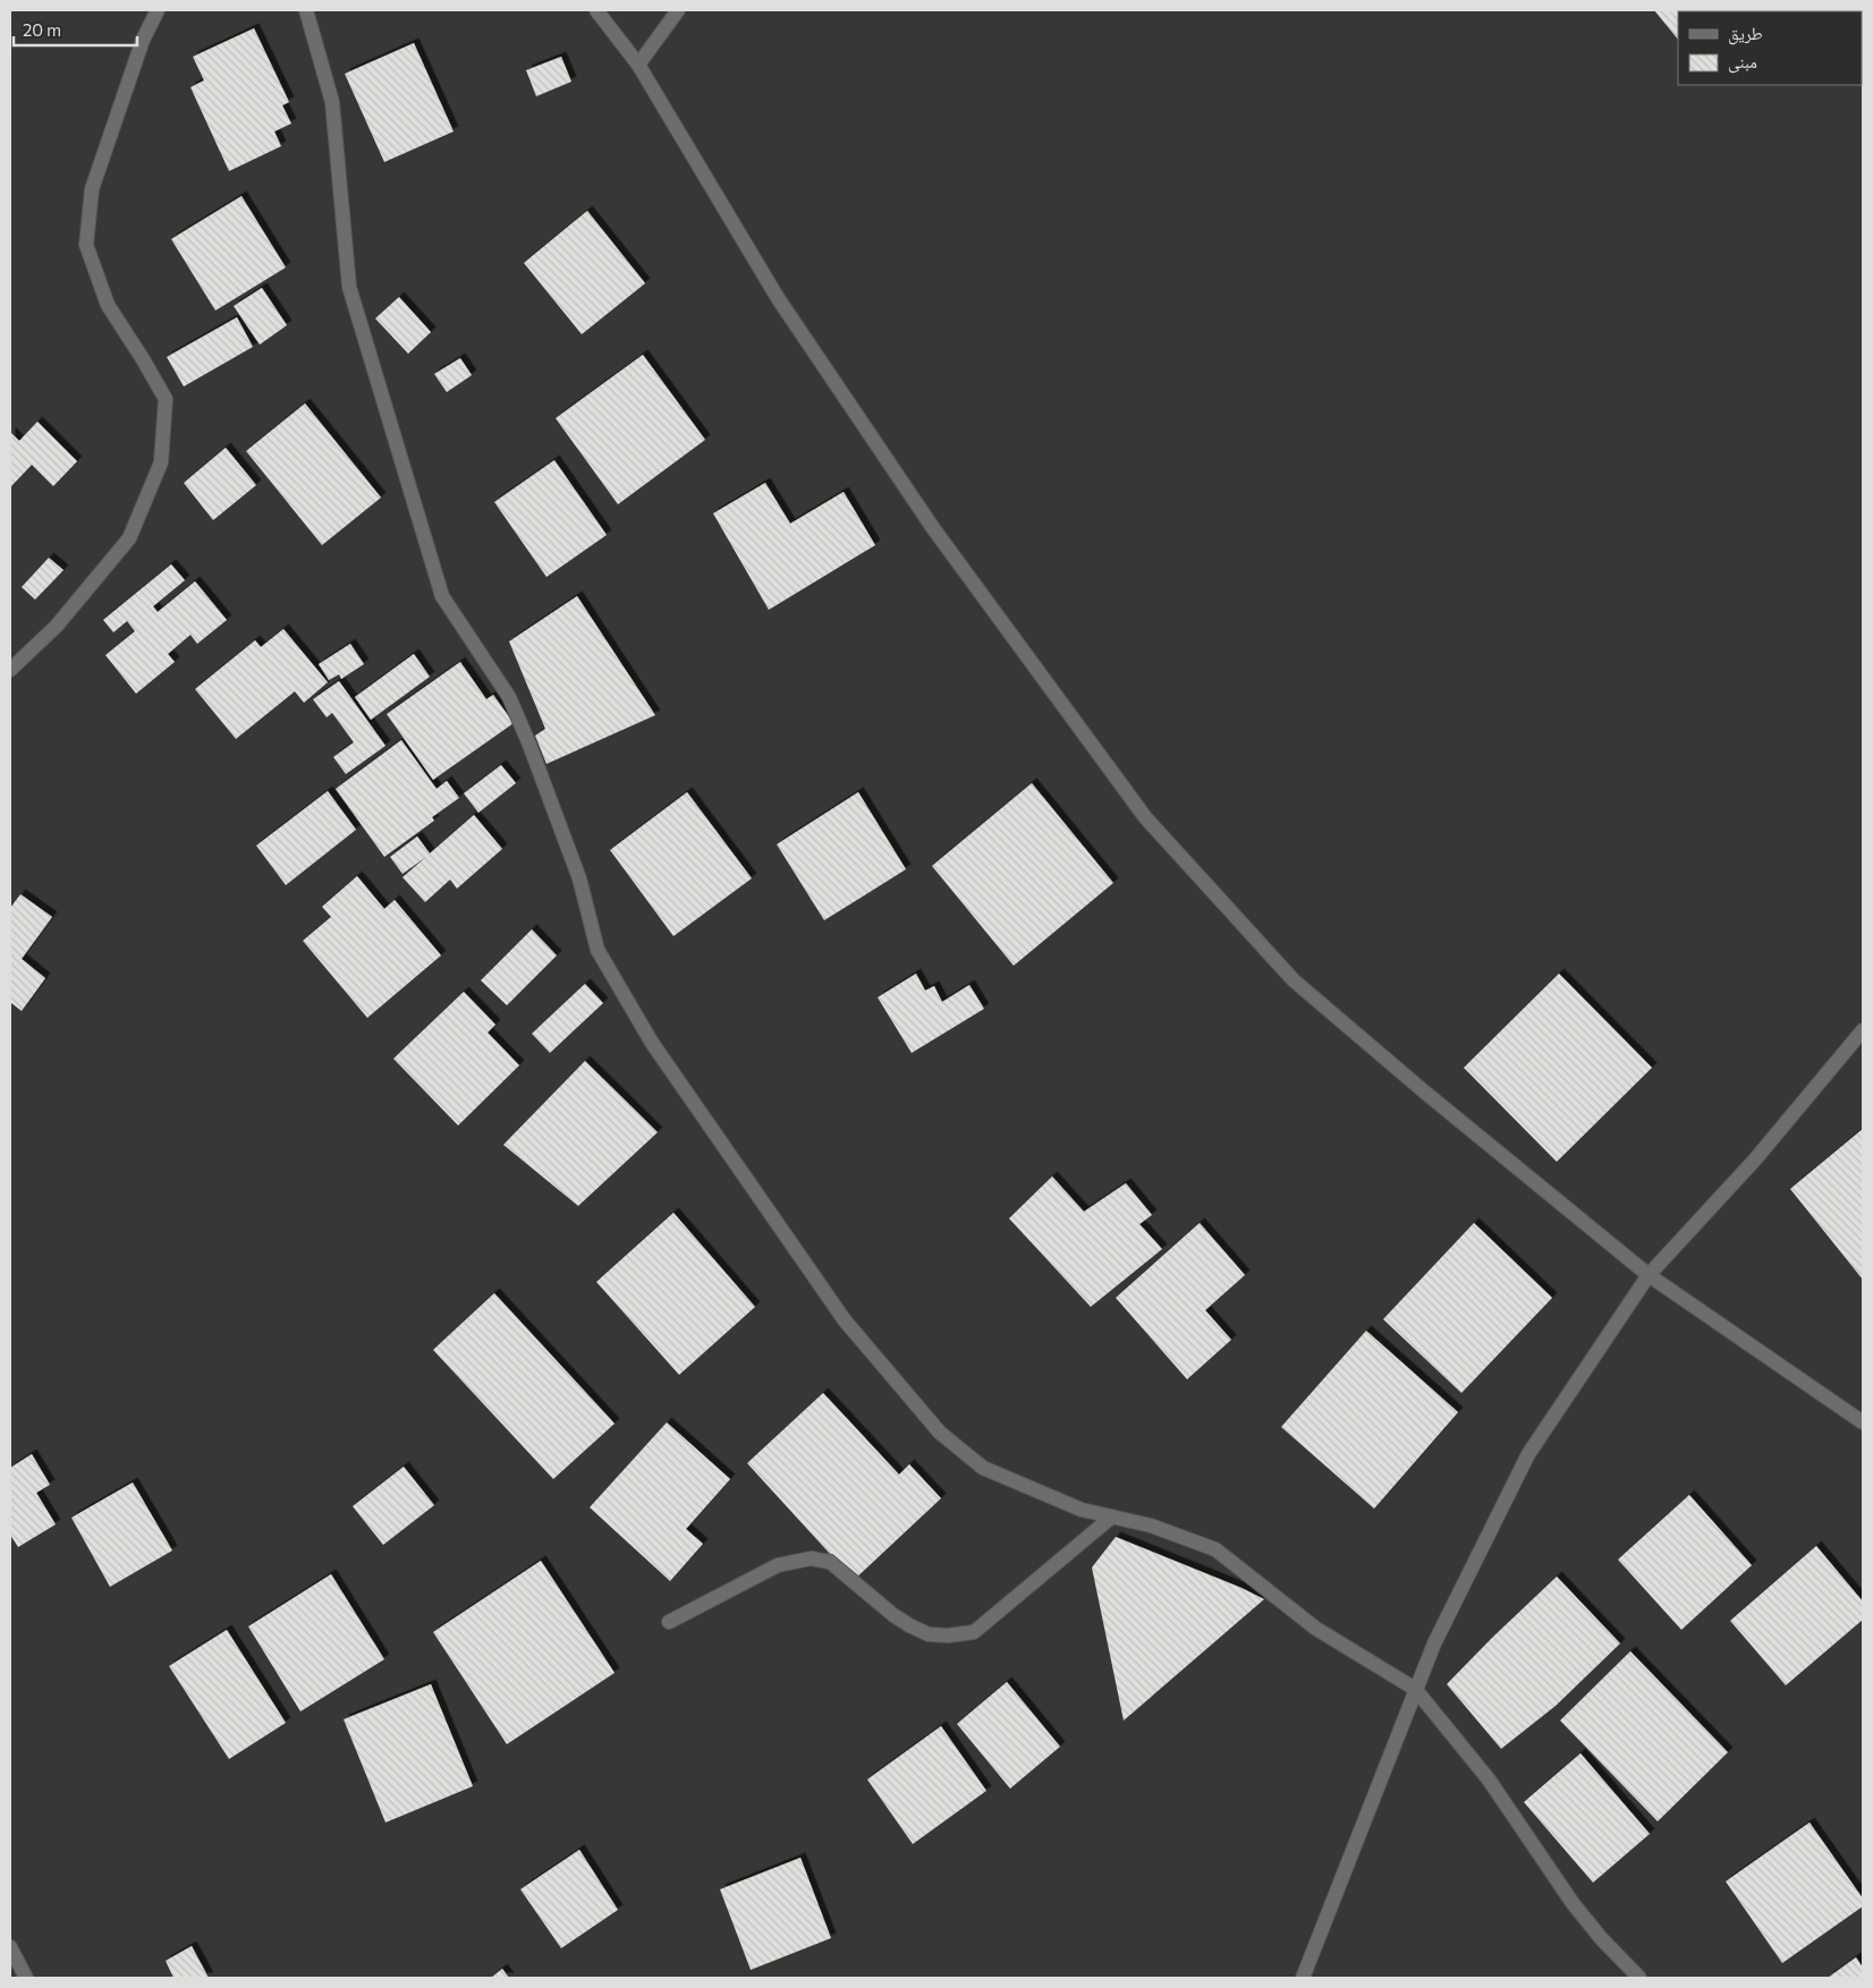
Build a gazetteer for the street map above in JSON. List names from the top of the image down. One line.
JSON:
{"legend":["طريق","مبنى"],"scale_bar":"20 m"}
